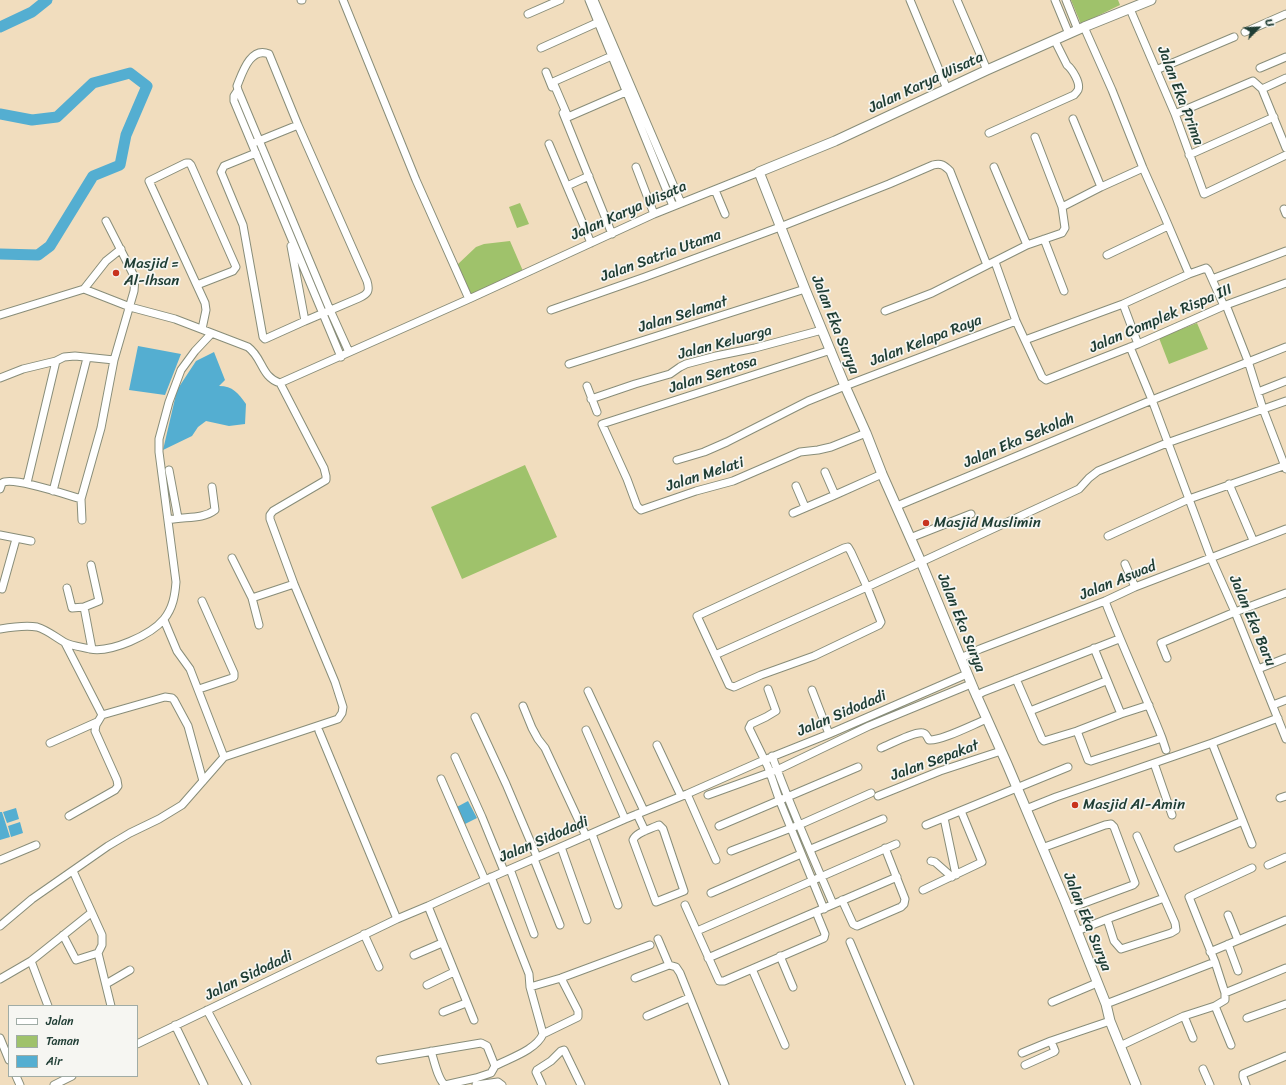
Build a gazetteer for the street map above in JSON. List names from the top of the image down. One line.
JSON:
{"streets":{"street":["Jalan Karya Wisata","Jalan Eka Prima","Jalan Satria Utama","Jalan Selamat","Jalan Complek Rispa III","Jalan Eka Surya","Jalan Kelapa Raya","Jalan Keluarga","Jalan Sentosa","Jalan Eka Sekolah","Jalan Melati","Jalan Aswad","Jalan Eka Baru","Jalan Sidodadi","Jalan Sepakat"]},"crossings":[["Jalan Karya Wisata","Jalan Eka Prima"],["Jalan Karya Wisata","Jalan Eka Surya"],["Jalan Satria Utama","Jalan Eka Surya"],["Jalan Selamat","Jalan Eka Surya"],["Jalan Complek Rispa III","Jalan Eka Baru"],["Jalan Eka Surya","Jalan Kelapa Raya"],["Jalan Eka Surya","Jalan Keluarga"],["Jalan Eka Surya","Jalan Sentosa"],["Jalan Eka Surya","Jalan Eka Sekolah"],["Jalan Eka Surya","Jalan Melati"],["Jalan Eka Surya","Jalan Aswad"],["Jalan Eka Surya","Jalan Sidodadi"],["Jalan Eka Surya","Jalan Sepakat"],["Jalan Sentosa","Jalan Melati"],["Jalan Eka Sekolah","Jalan Eka Baru"],["Jalan Aswad","Jalan Eka Baru"]],"places":["Masjid = Al-Ihsan","Masjid Muslimin","Masjid Al-Amin"],"legend":["Jalan","Taman","Air"],"north":"top right"}
